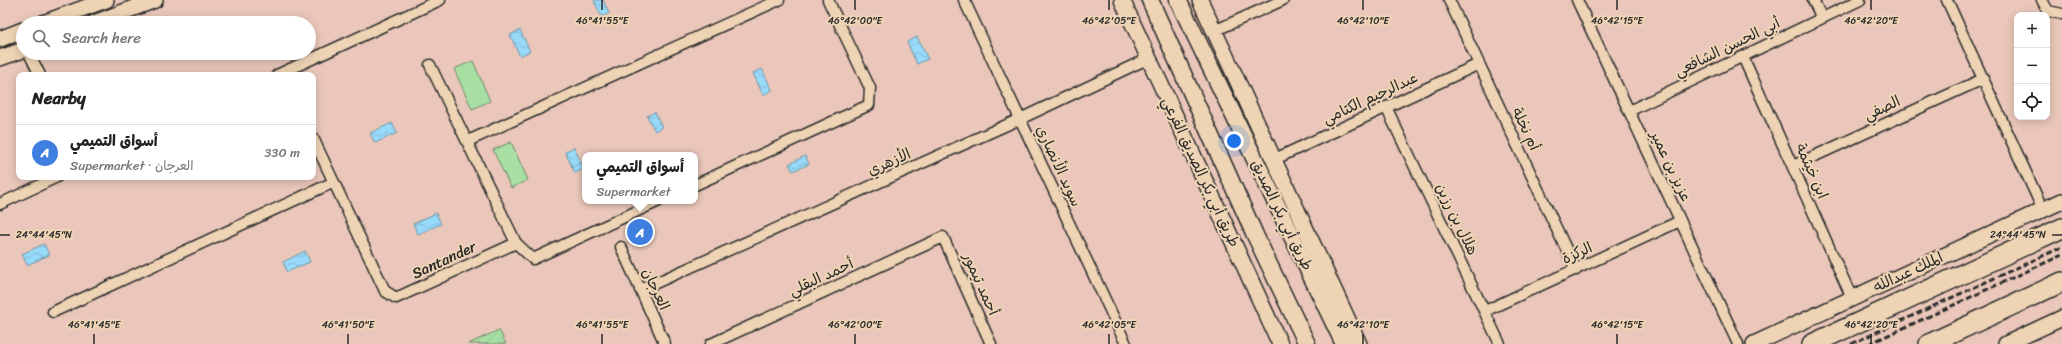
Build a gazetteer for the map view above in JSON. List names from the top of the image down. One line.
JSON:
{"streets":{"highway":["الملك عبدالله"],"main road":["طريق أبي بكر الصديق"],"street":["أبي الحسن الشافعي","عبدالرحيم الكتامي","الصفي","أم نخلة","الأزهري","سويد الأنصاري","عزيز بن عمير","ابن خيثمة","طريق أبي بكر الصديق الفرعي","هلال بن رزين","الركزة","Santander","أحمد البقلي","أحمد تيمور","العرجان"]},"crossings":[["أبي الحسن الشافعي","عزيز بن عمير"],["أبي الحسن الشافعي","ابن خيثمة"],["عبدالرحيم الكتامي","أم نخلة"],["عبدالرحيم الكتامي","هلال بن رزين"],["الصفي","ابن خيثمة"],["أم نخلة","الركزة"],["الأزهري","سويد الأنصاري"],["الأزهري","طريق أبي بكر الصديق الفرعي"],["الأزهري","العرجان"],["عزيز بن عمير","الركزة"],["ابن خيثمة","الملك عبدالله"],["هلال بن رزين","الركزة"],["أحمد البقلي","أحمد تيمور"]],"page":{"map_buttons":["+","−"],"search":"Search here","heading":"Nearby","list":[{"mark":"A","name":"أسواق التميمي","note":"Supermarket · العرجان","value":"330 m"}],"popup":["أسواق التميمي","Supermarket"],"pins":"A"},"coordinates":["46°41'55\"E","46°42'00\"E","46°42'05\"E","46°42'10\"E","46°42'15\"E","46°42'20\"E","24°44'45\"N","46°41'45\"E","46°41'50\"E"]}
